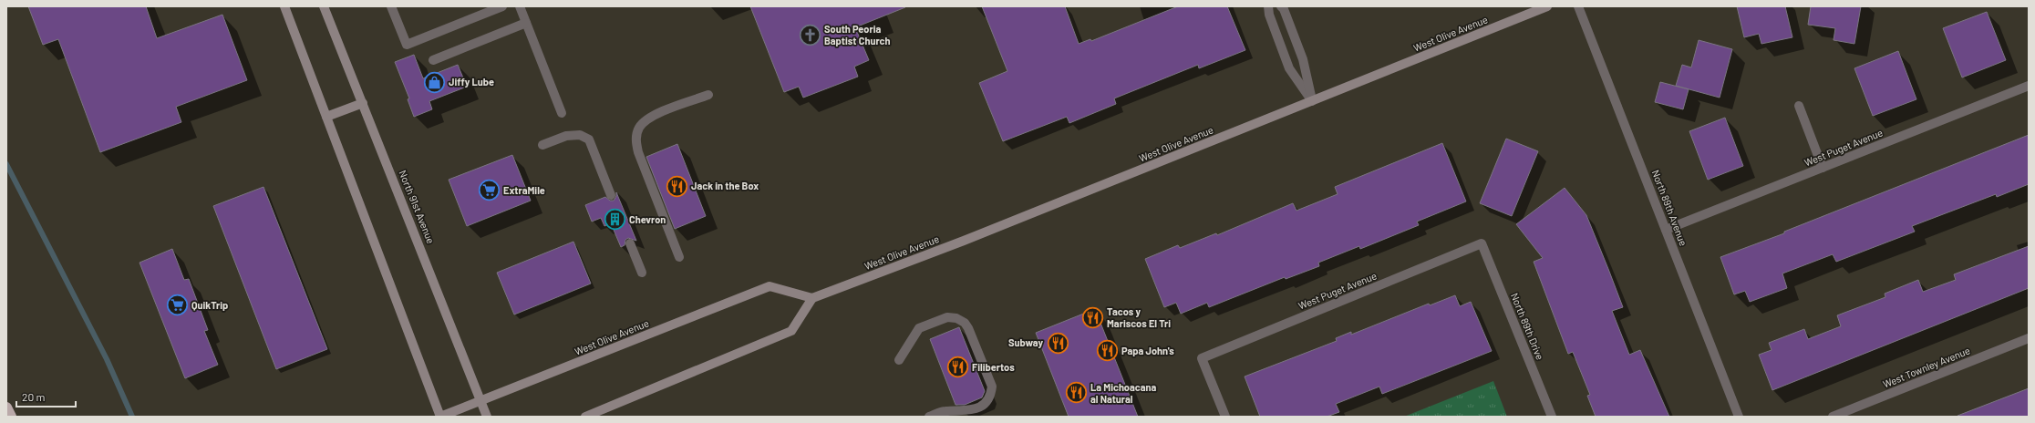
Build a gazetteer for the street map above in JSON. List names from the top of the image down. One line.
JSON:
{"streets":{"main road":["West Olive Avenue","North 91st Avenue"],"street":["West Puget Avenue","North 89th Avenue","North 89th Drive","West Townley Avenue"]},"crossings":[["West Olive Avenue","North 91st Avenue"],["West Puget Avenue","North 89th Avenue"],["West Puget Avenue","North 89th Drive"]],"places":{"church":["South Peoria Baptist Church"],"shop":["Jiffy Lube"],"restaurant":["Jack in the Box","Tacos y Mariscos El Tri","Subway","Papa John's","Filibertos","La Michoacana al Natural"],"supermarket":["ExtraMile","QuikTrip"],"building":["Chevron"]},"scale_bar":"20 m"}
